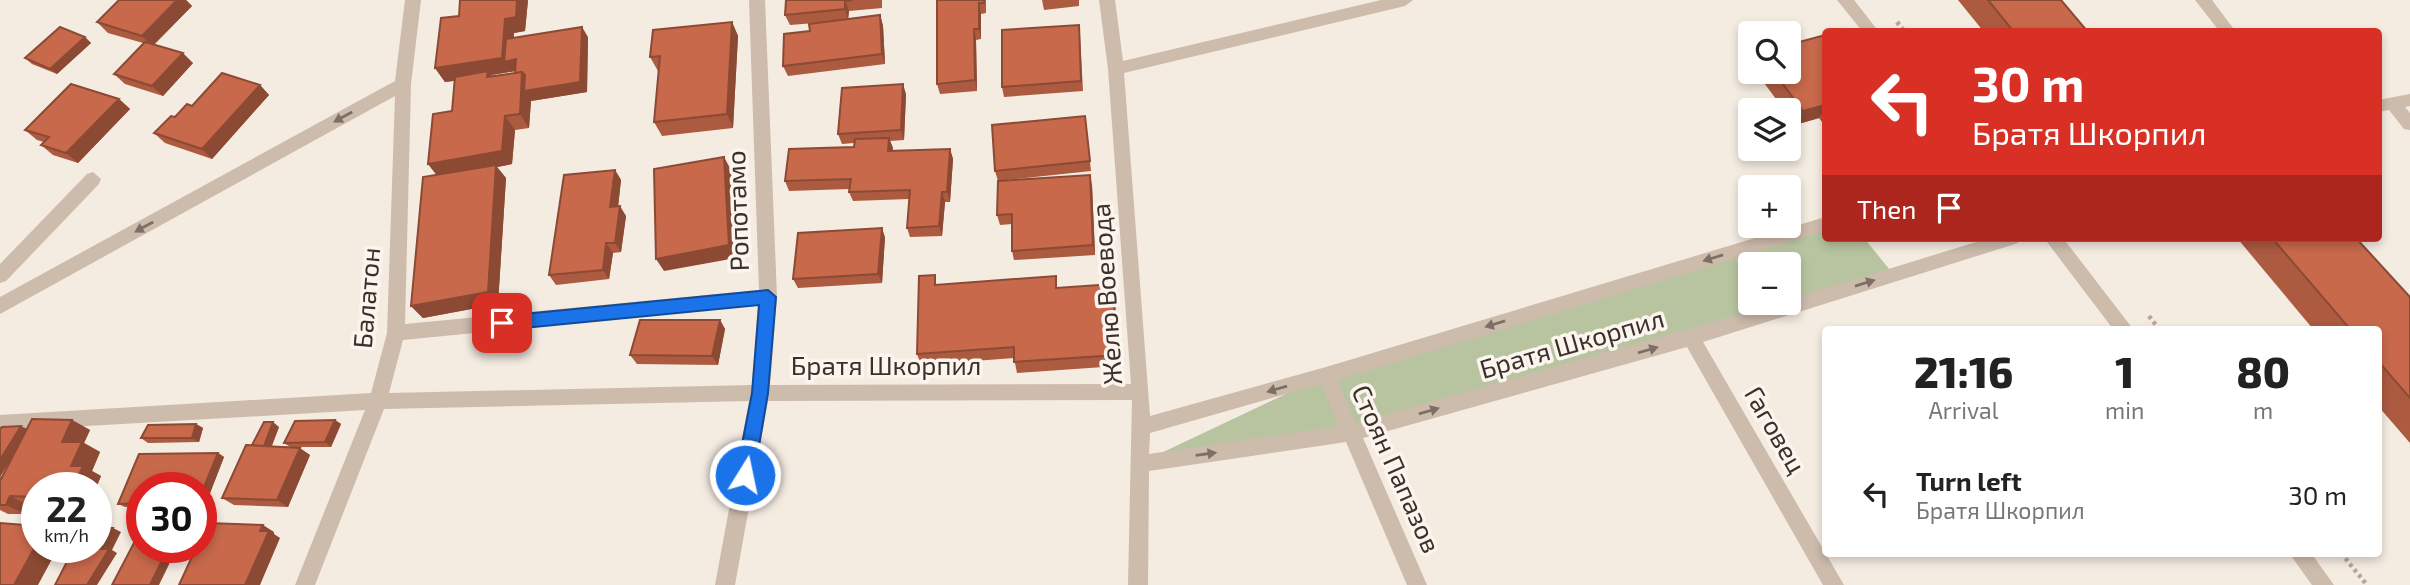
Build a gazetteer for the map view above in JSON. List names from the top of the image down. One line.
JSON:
{"streets":{"street":["Ропотамо","Желю Воевода","Балатон","Братя Шкорпил","Гаговец","Стоян Папазов"]},"crossings":[["Ропотамо","Братя Шкорпил"],["Желю Воевода","Братя Шкорпил"],["Балатон","Братя Шкорпил"],["Братя Шкорпил","Гаговец"],["Братя Шкорпил","Стоян Папазов"]],"page":{"map_buttons":["+","−"],"turn":["30 m","Братя Шкорпил"],"then":"Then","eta":["21:16","Arrival","1","min","80","m"],"list":[{"name":"Turn left","note":"Братя Шкорпил","value":"30 m"}],"speed":"22 km/h","limit":"30"}}
